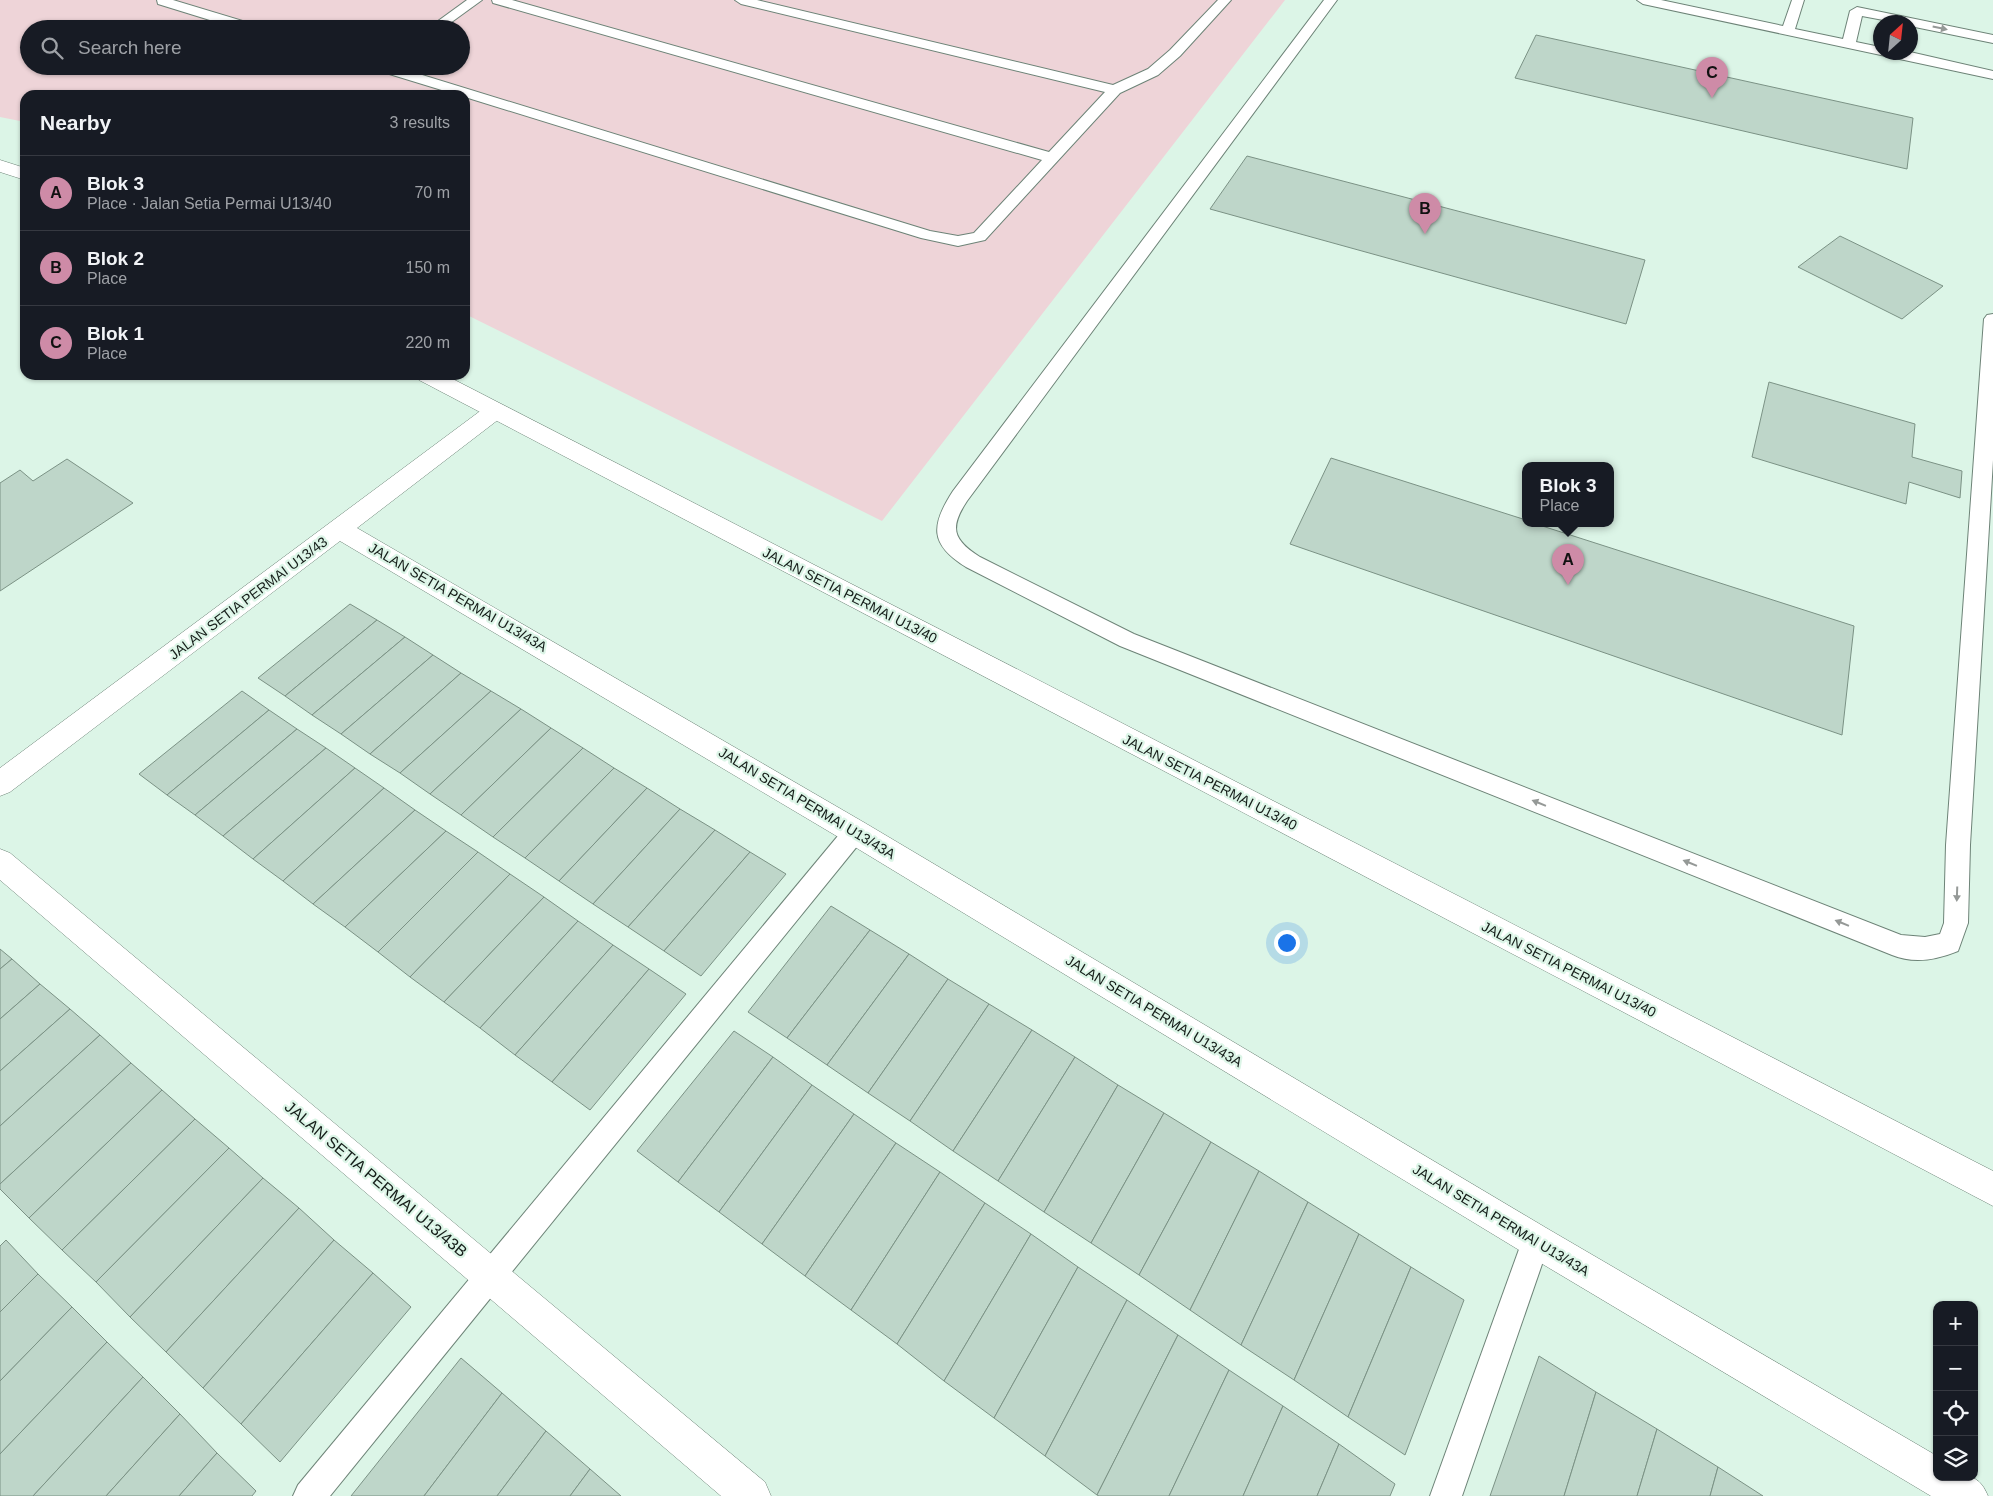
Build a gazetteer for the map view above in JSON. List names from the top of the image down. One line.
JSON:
{"streets":{"street":["JALAN SETIA PERMAI U13/40","JALAN SETIA PERMAI U13/43A","JALAN SETIA PERMAI U13/43","JALAN SETIA PERMAI U13/43B"]},"crossings":[["JALAN SETIA PERMAI U13/40","JALAN SETIA PERMAI U13/43"],["JALAN SETIA PERMAI U13/43A","JALAN SETIA PERMAI U13/43"]],"north":"top right","page":{"search":"Search here","pins":["C","B","A"],"heading":["Nearby","3 results"],"list":[{"mark":"A","name":"Blok 3","note":"Place · Jalan Setia Permai U13/40","value":"70 m"},{"mark":"B","name":"Blok 2","note":"Place","value":"150 m"},{"mark":"C","name":"Blok 1","note":"Place","value":"220 m"}],"popup":["Blok 3","Place"],"map_buttons":["+","−"]}}
